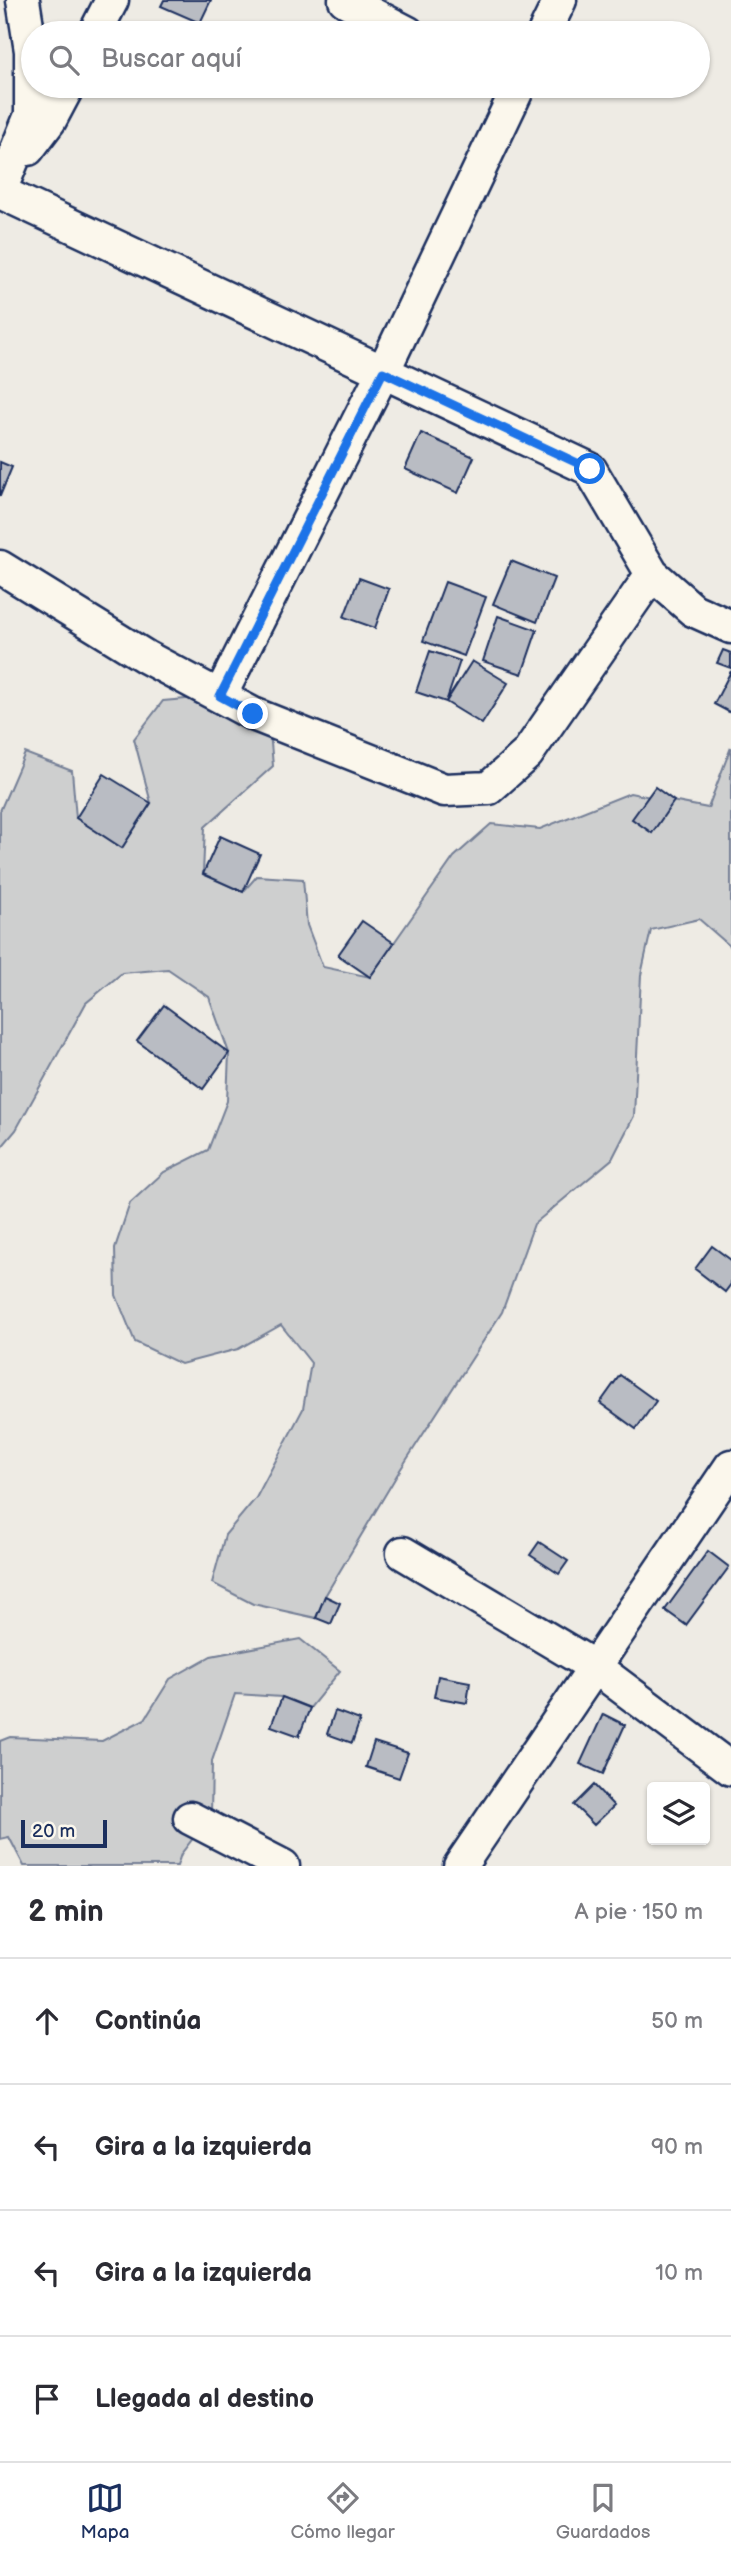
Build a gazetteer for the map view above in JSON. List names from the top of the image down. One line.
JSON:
{"scale_bar":"20 m","page":{"search":"Buscar aquí","scale":"20 m","heading":["2 min","A pie · 150 m"],"list":[["Continúa","50 m"],["Gira a la izquierda","90 m"],["Gira a la izquierda","10 m"],"Llegada al destino"],"nav":["Mapa","Cómo llegar","Guardados"]}}
